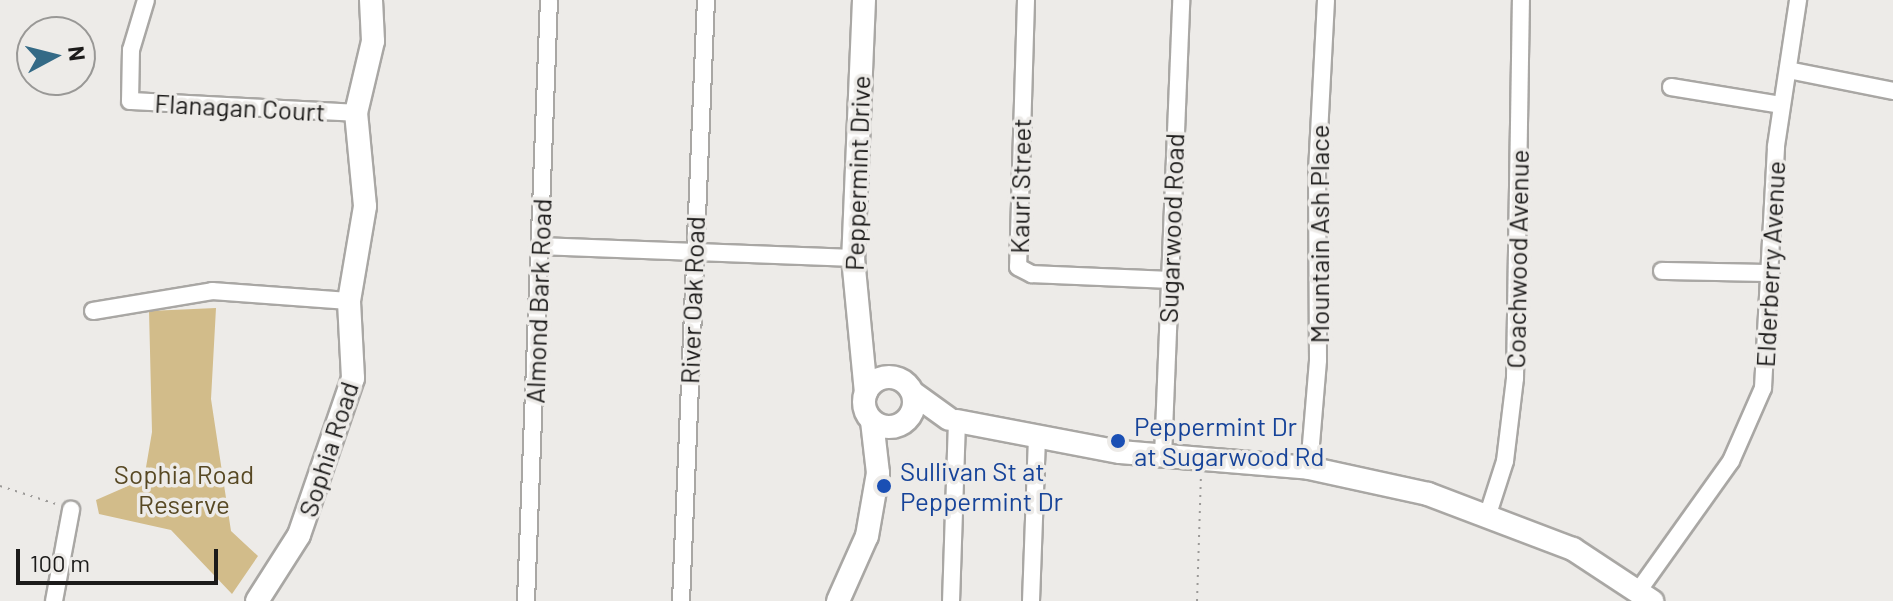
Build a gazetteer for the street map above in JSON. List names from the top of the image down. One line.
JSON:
{"streets":{"street":["Flanagan Court","Peppermint Drive","Kauri Street","Sugarwood Road","Mountain Ash Place","Coachwood Avenue","Elderberry Avenue","River Oak Road","Almond Bark Road","Sophia Road"]},"crossings":[["Flanagan Court","Sophia Road"],["Kauri Street","Sugarwood Road"]],"parks":["Sophia Road Reserve"],"places":["Peppermint Dr at Sugarwood Rd","Sullivan St at Peppermint Dr"],"scale_bar":"100 m","north":"right"}
